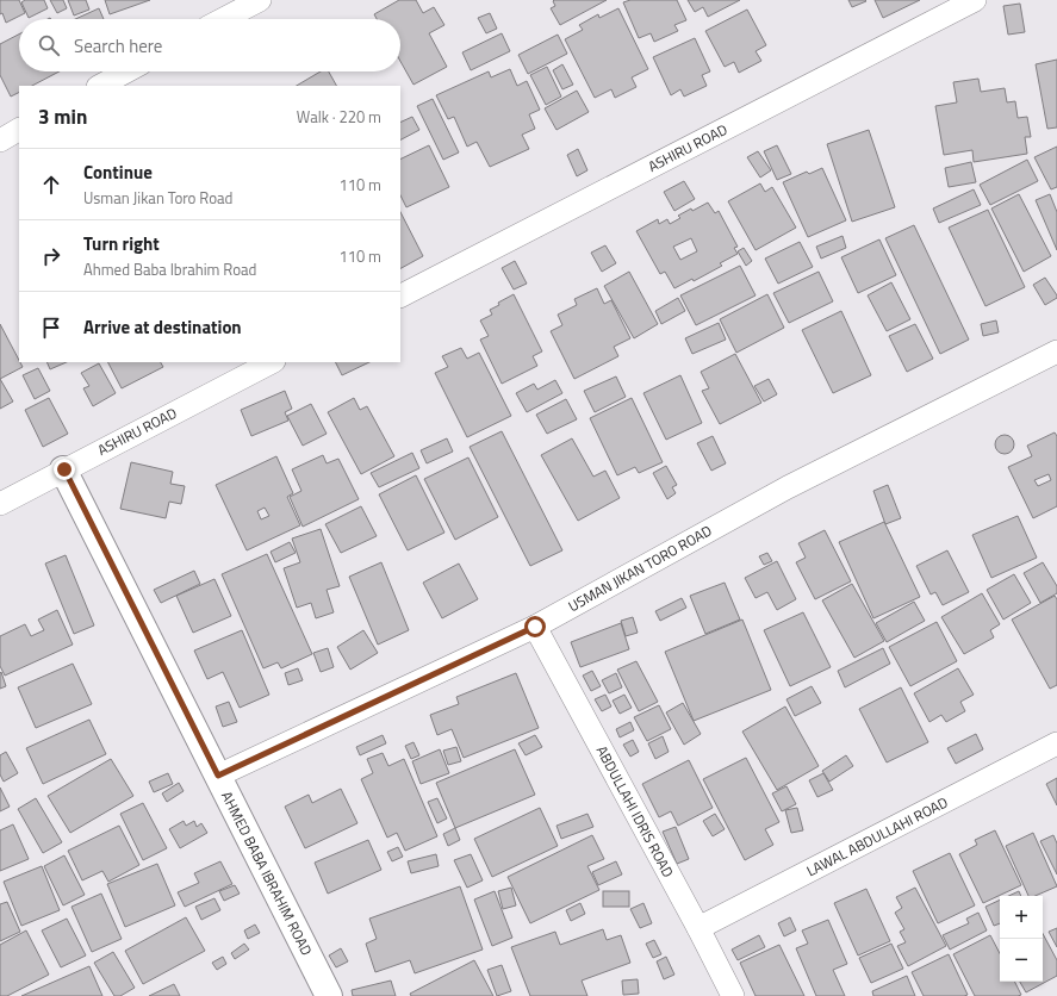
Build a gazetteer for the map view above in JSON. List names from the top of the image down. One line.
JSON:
{"streets":{"street":["ASHIRU ROAD","USMAN JIKAN TORO ROAD","ABDULLAHI IDRIS ROAD","LAWAL ABDULLAHI ROAD","AHMED BABA IBRAHIM ROAD"]},"crossings":[["ASHIRU ROAD","AHMED BABA IBRAHIM ROAD"],["USMAN JIKAN TORO ROAD","ABDULLAHI IDRIS ROAD"],["USMAN JIKAN TORO ROAD","AHMED BABA IBRAHIM ROAD"],["ABDULLAHI IDRIS ROAD","LAWAL ABDULLAHI ROAD"]],"page":{"search":"Search here","heading":["3 min","Walk · 220 m"],"list":[["Continue","Usman Jikan Toro Road","110 m"],["Turn right","Ahmed Baba Ibrahim Road","110 m"],"Arrive at destination"],"map_buttons":["+","−"]}}
